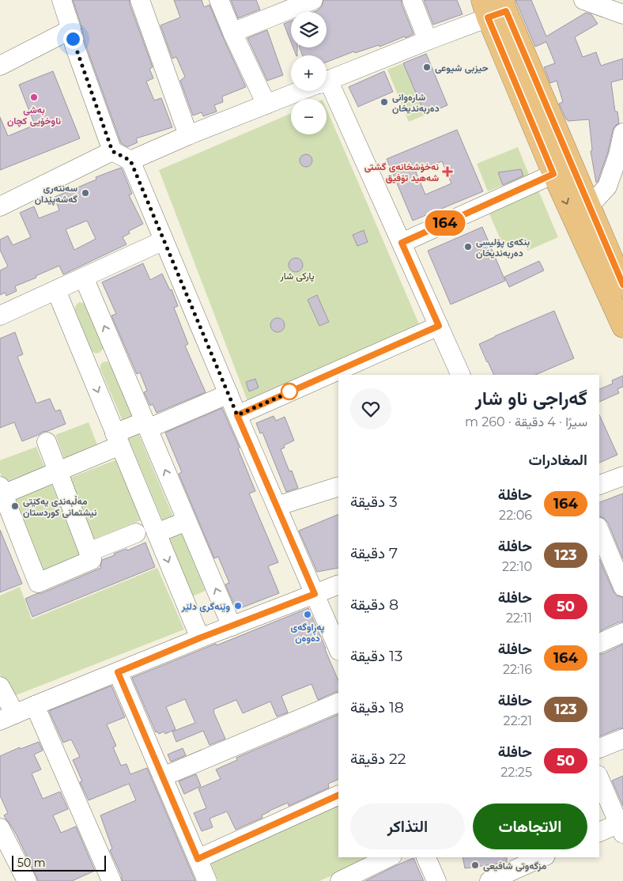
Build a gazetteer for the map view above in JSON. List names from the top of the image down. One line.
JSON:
{"parks":["پاركى شار"],"places":{"other":["حیزبی شیوعی","بەشی ناوخۆیی کچان","شارەوانی دەربەندیخان","سەنتەری گەشەپێدان","بنکەی پۆلیسی دەربەندیخان","مەڵبەندی یەکێتی نیشتمانی کوردستان","وێنەگری دلێر","پەڕاوگەی دەوەن","مزگەوتی شافیعی"],"health":["نەخۆشخانەی گشتی شەهید تۆفیق"]},"lines":["bus line 164"],"scale_bar":"50 m","page":{"on_map":"164","map_buttons":["+","−"],"heading":[["گەراجی ناو شار","سيرًا · 4 دقيقة · 260 m"],"المغادرات"],"list":[{"mark":"164","name":"حافلة","note":"22:06","value":"3 دقيقة"},{"mark":"123","name":"حافلة","note":"22:10","value":"7 دقيقة"},{"mark":"50","name":"حافلة","note":"22:11","value":"8 دقيقة"},{"mark":"164","name":"حافلة","note":"22:16","value":"13 دقيقة"},{"mark":"123","name":"حافلة","note":"22:21","value":"18 دقيقة"},{"mark":"50","name":"حافلة","note":"22:25","value":"22 دقيقة"}],"buttons":["الاتجاهات","التذاكر"],"scale":"50 m"}}
